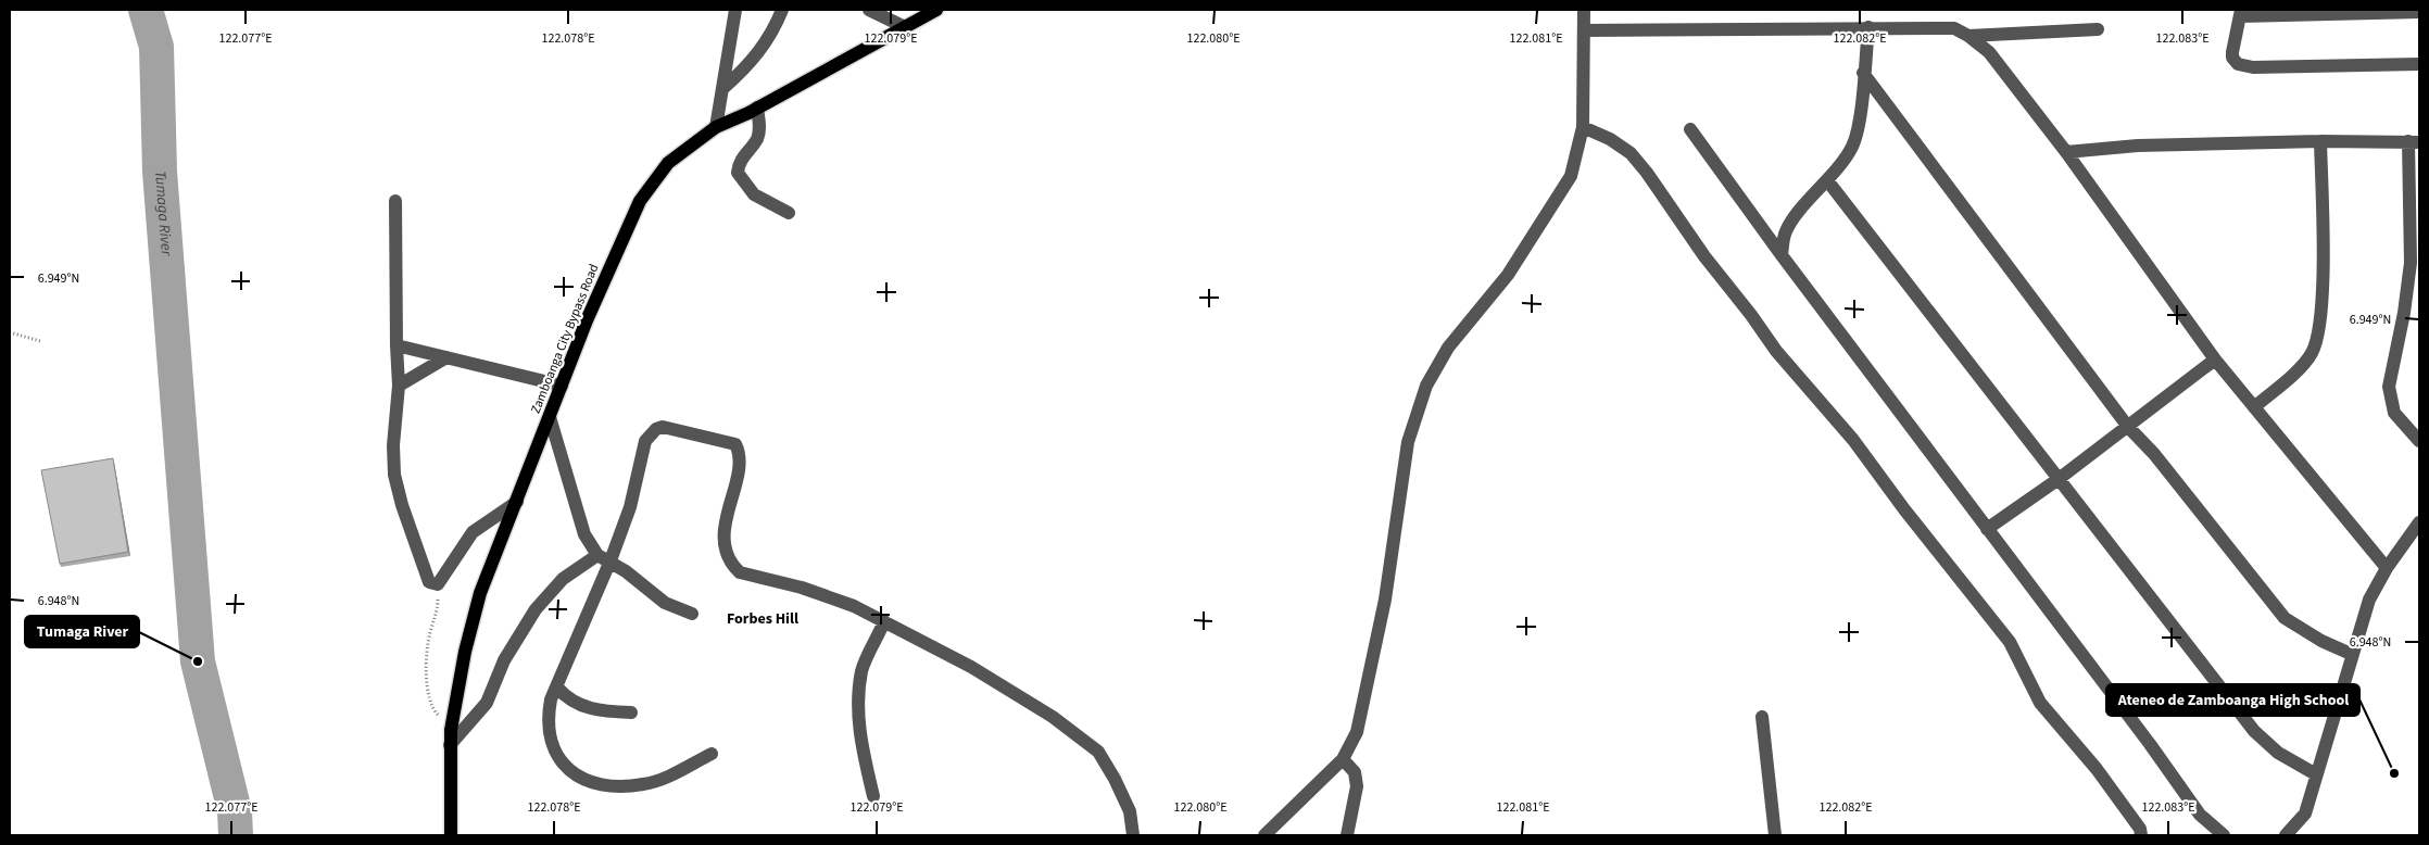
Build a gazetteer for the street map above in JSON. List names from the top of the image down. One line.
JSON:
{"streets":{"main road":["Zamboanga City Bypass Road"]},"districts":["Forbes Hill"],"water":["Tumaga River"],"places":["Tumaga River","Ateneo de Zamboanga High School"],"coordinates":["122.077°E","122.078°E","122.079°E","122.080°E","122.081°E","122.082°E","122.083°E","6.949°N","6.948°N"]}
